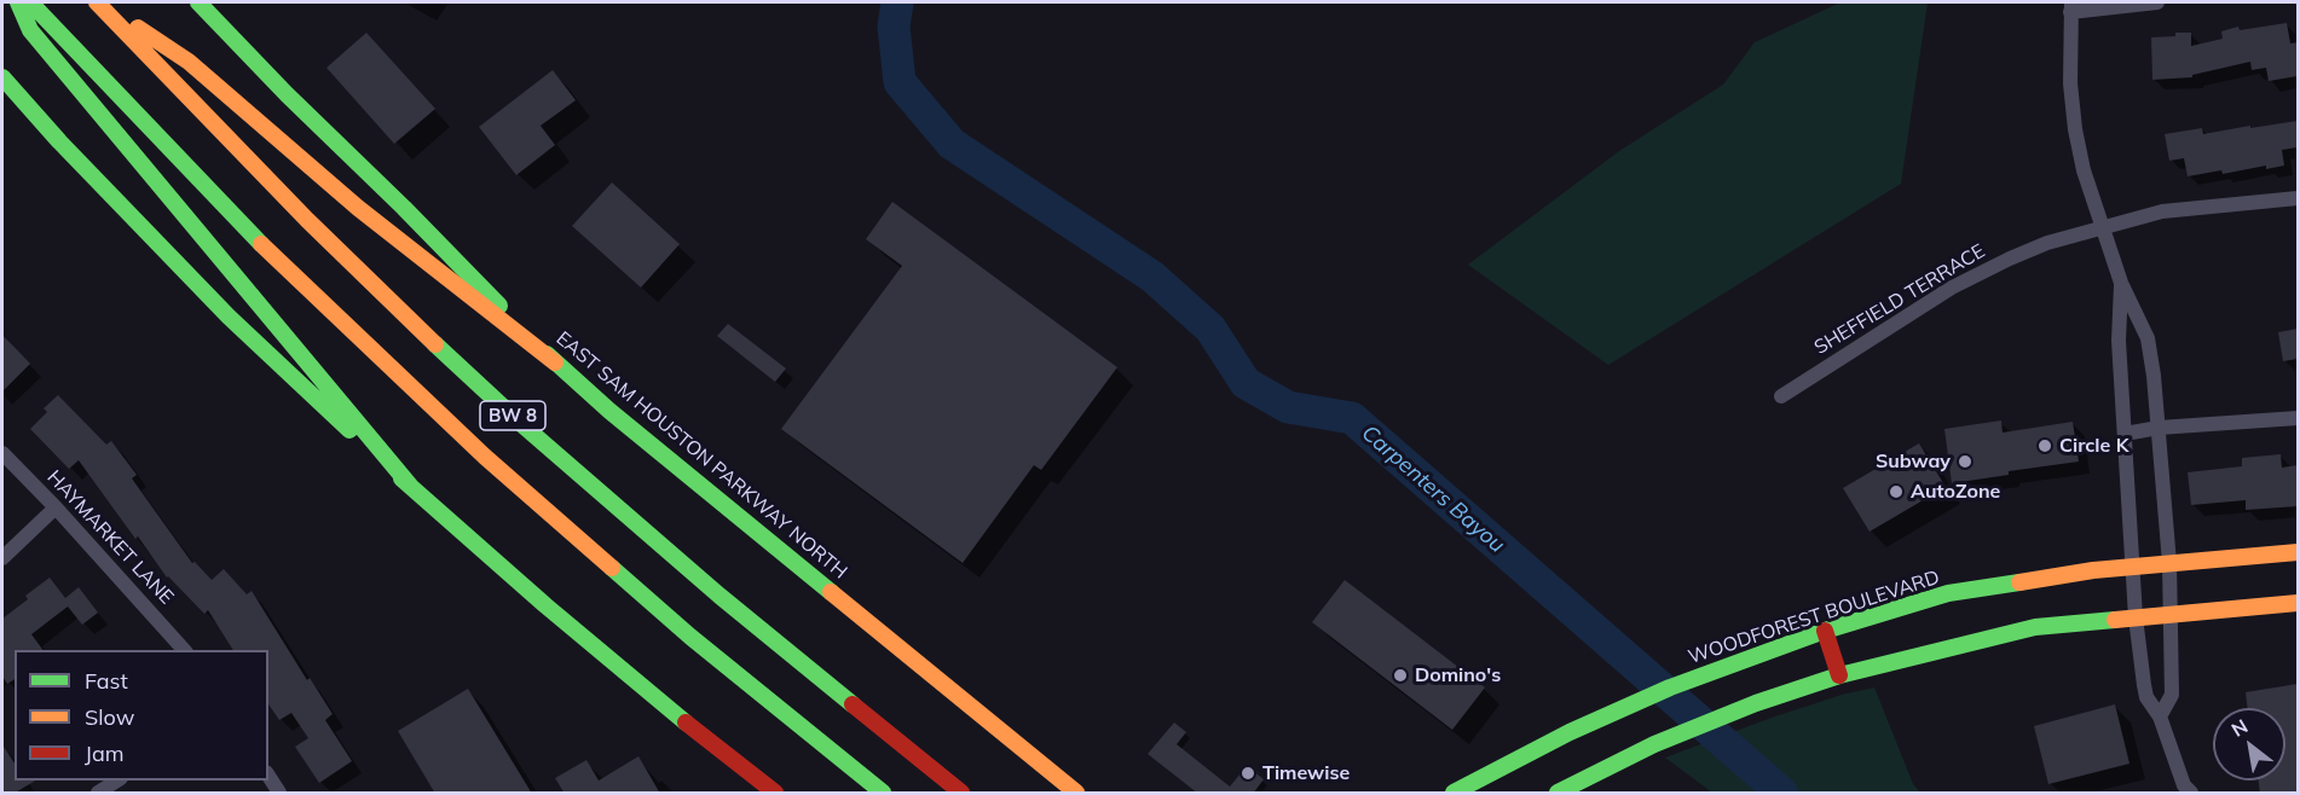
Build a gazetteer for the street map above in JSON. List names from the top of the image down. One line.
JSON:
{"streets":{"main road":["BW 8","EAST SAM HOUSTON PARKWAY NORTH","WOODFOREST BOULEVARD"],"street":["SHEFFIELD TERRACE","HAYMARKET LANE"]},"water":["Carpenters Bayou"],"places":["Circle K","Subway","AutoZone","Domino's","Timewise"],"legend":["Fast","Slow","Jam"],"north":"top left"}
